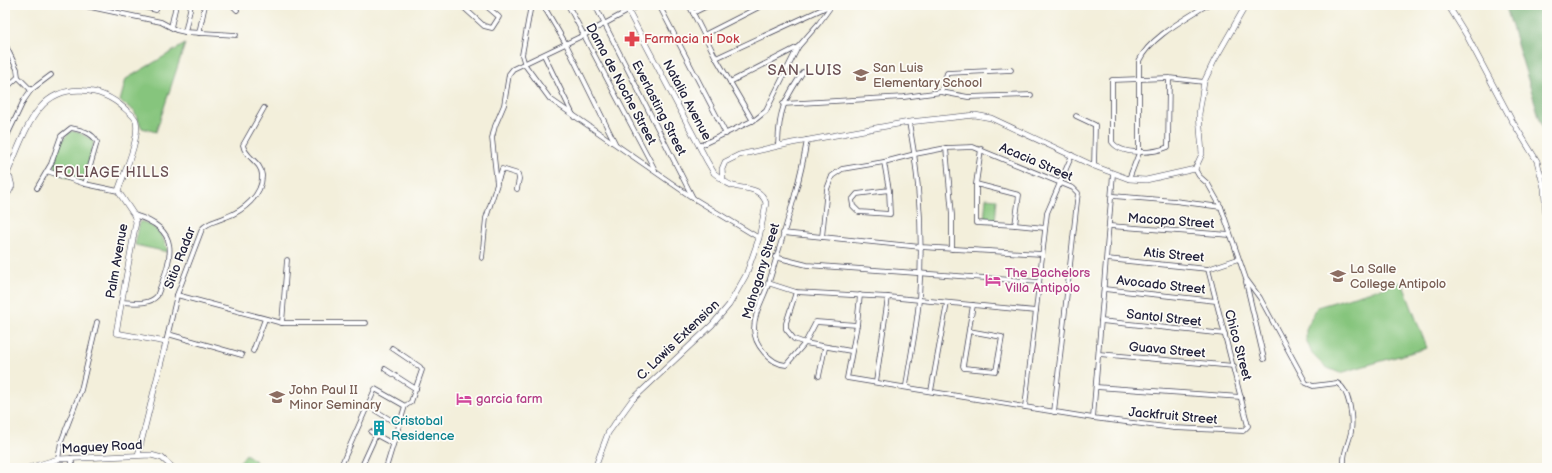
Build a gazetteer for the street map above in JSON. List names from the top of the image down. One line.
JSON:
{"streets":{"street":["Dama de Noche Street","Natalia Avenue","Everlasting Street","Acacia Street","Macopa Street","Atis Street","Sitio Radar","Palm Avenue","Mahogany Street","Avocado Street","Santol Street","C. Lawis Extension","Chico Street","Guava Street","Jackfruit Street","Maguey Road"]},"crossings":[["Natalia Avenue","C. Lawis Extension"],["Acacia Street","Jackfruit Street"],["Atis Street","Chico Street"],["Sitio Radar","Palm Avenue"],["Sitio Radar","Maguey Road"],["Avocado Street","Chico Street"],["Santol Street","Chico Street"],["Chico Street","Guava Street"],["Chico Street","Jackfruit Street"]],"districts":["SAN LUIS","FOLIAGE HILLS"],"places":{"pharmacy":["Farmacia ni Dok"],"school or university":["San Luis Elementary School","La Salle College Antipolo","John Paul II Minor Seminary"],"hotel":["The Bachelors Villa Antipolo","garcia farm"],"building":["Cristobal Residence"]}}
